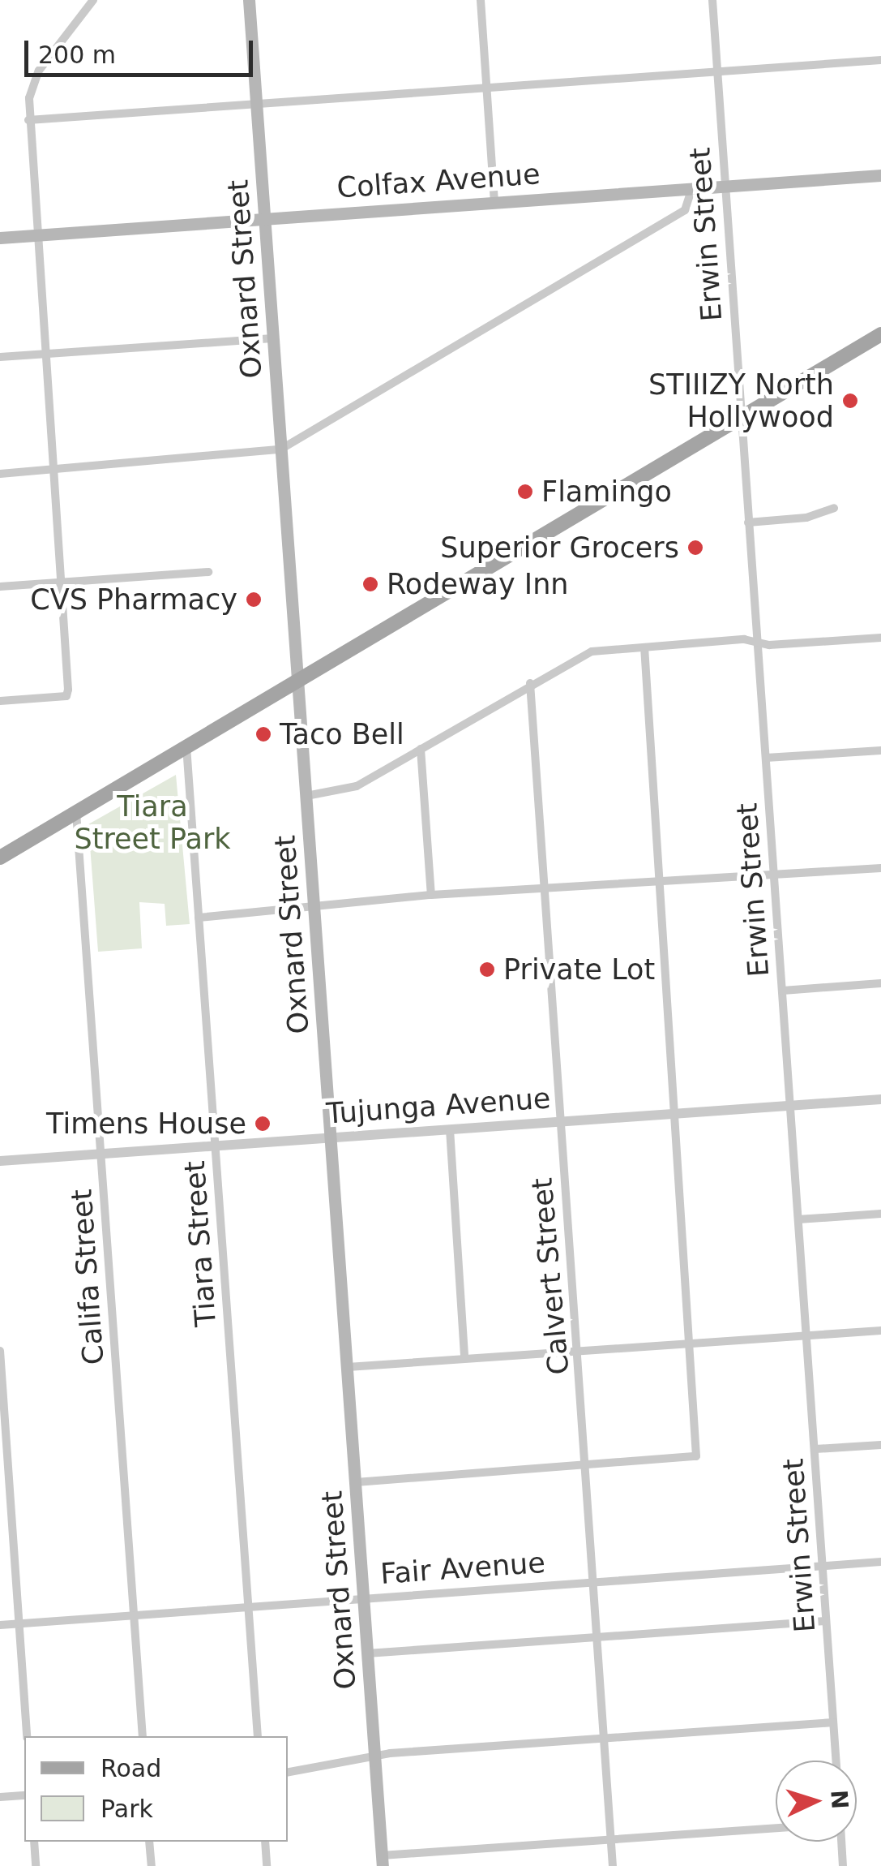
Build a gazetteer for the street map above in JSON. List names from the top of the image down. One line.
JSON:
{"streets":{"main road":["Colfax Avenue","Oxnard Street"],"street":["Erwin Street","Tujunga Avenue","Tiara Street","Calvert Street","Califa Street","Fair Avenue"]},"crossings":[["Colfax Avenue","Erwin Street"],["Colfax Avenue","Oxnard Street"],["Erwin Street","Tujunga Avenue"],["Erwin Street","Fair Avenue"],["Oxnard Street","Tujunga Avenue"],["Oxnard Street","Fair Avenue"],["Tujunga Avenue","Tiara Street"],["Tujunga Avenue","Calvert Street"],["Tujunga Avenue","Califa Street"],["Tiara Street","Fair Avenue"],["Calvert Street","Fair Avenue"],["Califa Street","Fair Avenue"]],"parks":["Tiara Street Park"],"places":["STIIIZY North Hollywood","Flamingo","Superior Grocers","Rodeway Inn","CVS Pharmacy","Taco Bell","Private Lot","Timens House"],"legend":["Road","Park"],"scale_bar":"200 m","north":"right"}
